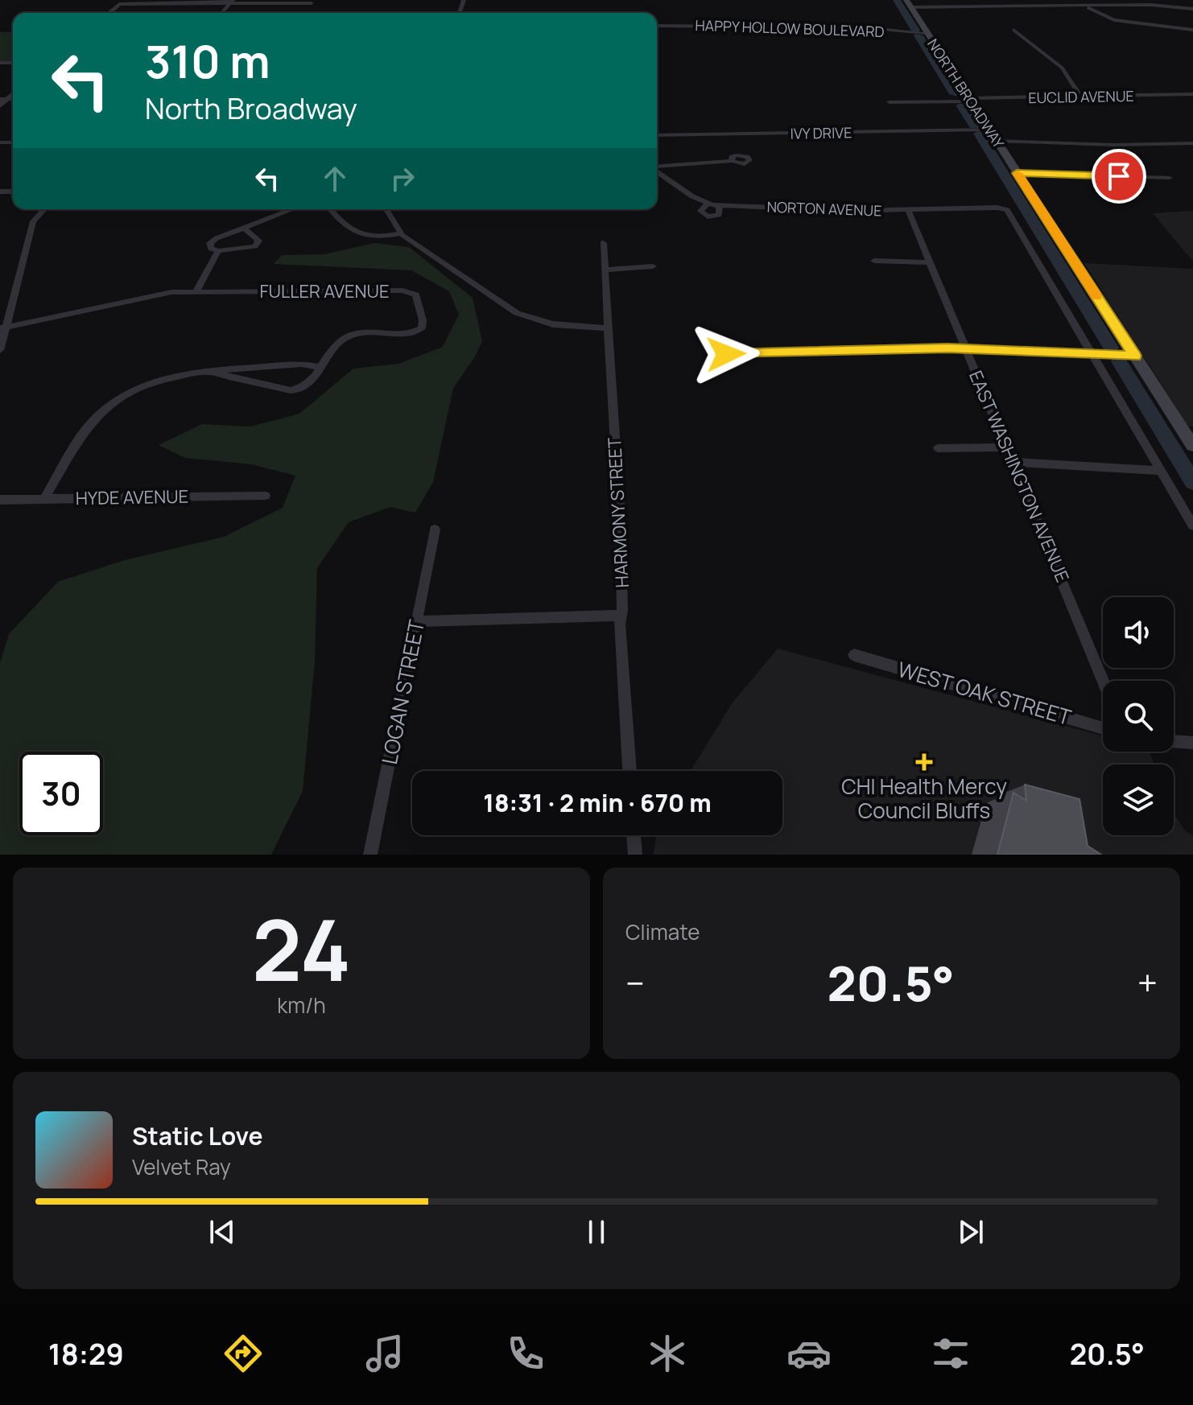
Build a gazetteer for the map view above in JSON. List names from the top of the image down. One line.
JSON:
{"streets":{"main road":["NORTH BROADWAY"],"street":["HAPPY HOLLOW BOULEVARD","EUCLID AVENUE","IVY DRIVE","NORTON AVENUE","FULLER AVENUE","EAST WASHINGTON AVENUE","HYDE AVENUE","HARMONY STREET","LOGAN STREET","WEST OAK STREET"]},"crossings":[["HAPPY HOLLOW BOULEVARD","NORTH BROADWAY"],["NORTH BROADWAY","EUCLID AVENUE"],["NORTH BROADWAY","IVY DRIVE"],["NORTON AVENUE","EAST WASHINGTON AVENUE"]],"places":{"health":["CHI Health Mercy Council Bluffs"]},"page":{"turn":["310 m","North Broadway"],"limit":"30","trip":"18:31 · 2 min · 670 m","tile":[["24","km/h"],"Climate"],"heat":["−","20.5°","+"],"song":["Static Love","Velvet Ray"],"tabs":["18:29","20.5°"]}}
